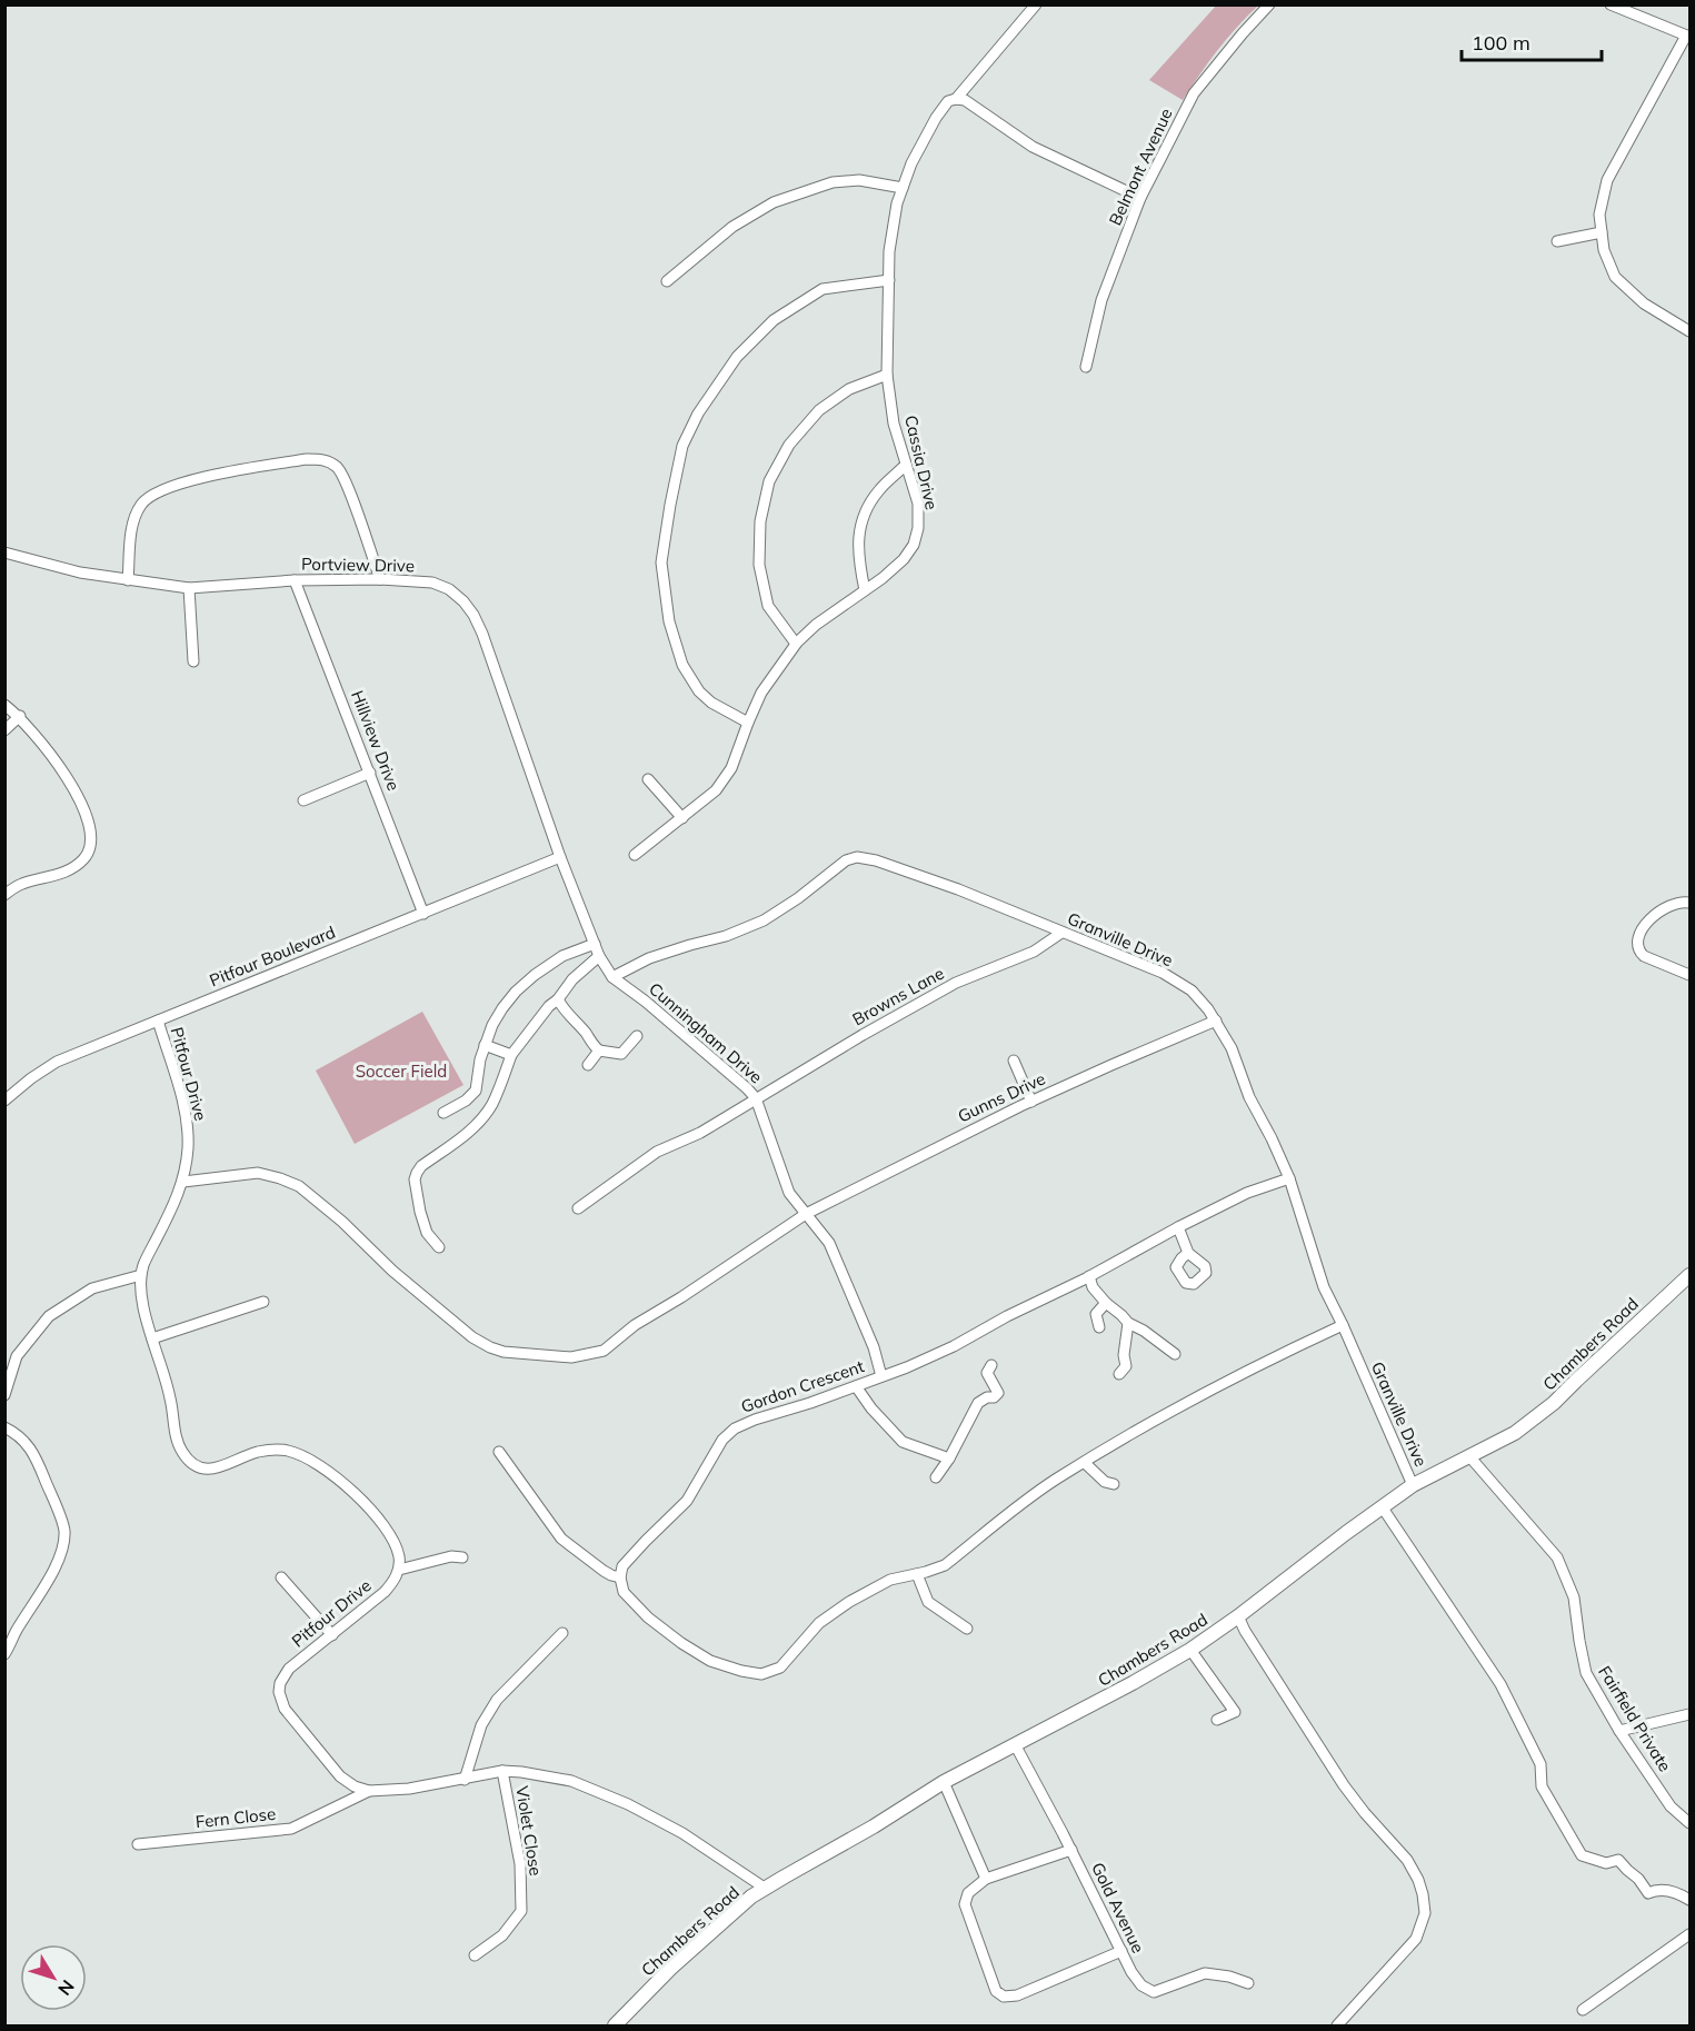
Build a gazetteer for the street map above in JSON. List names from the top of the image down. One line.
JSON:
{"streets":{"street":["Belmont Avenue","Cassia Drive","Portview Drive","Hillview Drive","Granville Drive","Pitfour Boulevard","Browns Lane","Cunningham Drive","Pitfour Drive","Gunns Drive","Chambers Road","Gordon Crescent","Fairfield Private","Fern Close","Violet Close","Gold Avenue"]},"crossings":[["Portview Drive","Hillview Drive"],["Portview Drive","Granville Drive"],["Portview Drive","Pitfour Boulevard"],["Portview Drive","Cunningham Drive"],["Hillview Drive","Pitfour Boulevard"],["Granville Drive","Browns Lane"],["Granville Drive","Cunningham Drive"],["Granville Drive","Gunns Drive"],["Granville Drive","Chambers Road"],["Granville Drive","Gordon Crescent"],["Pitfour Boulevard","Pitfour Drive"],["Browns Lane","Cunningham Drive"],["Cunningham Drive","Gunns Drive"],["Cunningham Drive","Gordon Crescent"],["Pitfour Drive","Gunns Drive"],["Pitfour Drive","Fern Close"],["Chambers Road","Fairfield Private"],["Chambers Road","Gold Avenue"]],"parks":["Soccer Field"],"scale_bar":"100 m","north":"bottom right"}
